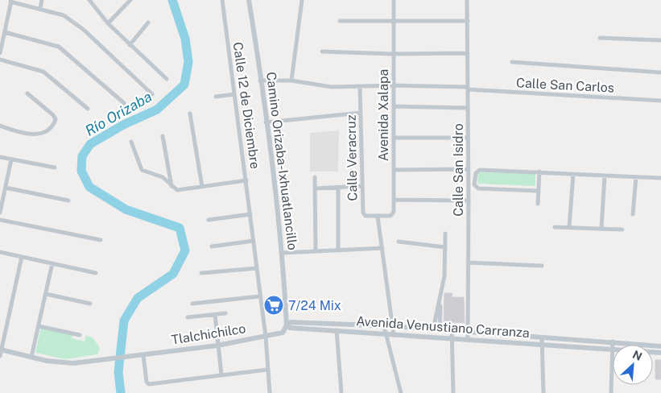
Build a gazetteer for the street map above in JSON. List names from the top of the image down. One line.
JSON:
{"streets":{"street":["Calle San Carlos","Calle 12 de Diciembre","Avenida Xalapa","Calle Veracruz","Camino Orizaba-Ixhuatlancillo","Calle San Isidro","Avenida Venustiano Carranza","Tlalchichilco"]},"crossings":[["Calle San Carlos","Avenida Xalapa"],["Calle San Carlos","Calle Veracruz"],["Calle San Carlos","Camino Orizaba-Ixhuatlancillo"],["Calle San Carlos","Calle San Isidro"],["Calle 12 de Diciembre","Tlalchichilco"],["Avenida Xalapa","Calle Veracruz"],["Camino Orizaba-Ixhuatlancillo","Avenida Venustiano Carranza"],["Camino Orizaba-Ixhuatlancillo","Tlalchichilco"],["Calle San Isidro","Avenida Venustiano Carranza"],["Avenida Venustiano Carranza","Tlalchichilco"]],"water":["Río Orizaba"],"places":{"supermarket":["7/24 Mix"]},"north":"top right"}
